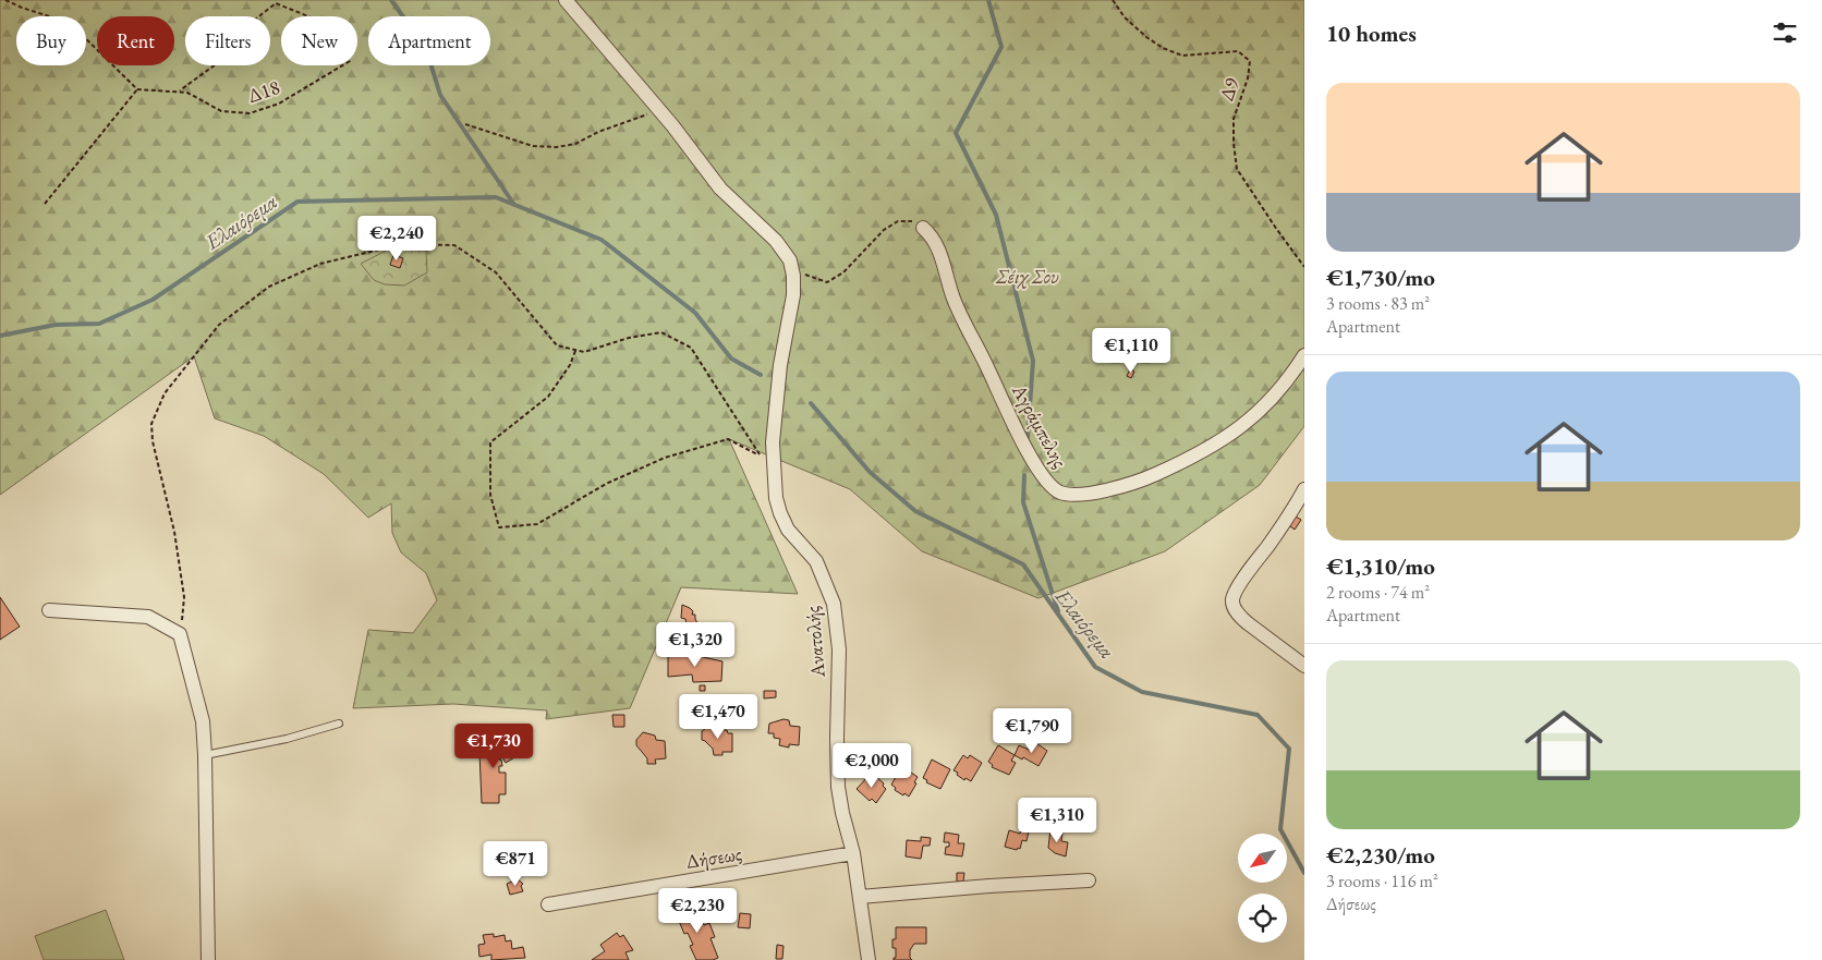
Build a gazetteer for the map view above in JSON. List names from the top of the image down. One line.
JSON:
{"streets":{"street":["Αγράμπελης","Ανατολής","Δήσεως"],"path":["Δ9","Δ18"]},"crossings":[["Ανατολής","Δήσεως"]],"water":["Ελαιόρεμα"],"parks":["Σέιχ Σου"],"north":"bottom left","page":{"heading":"10 homes","chip":["Buy","Rent","Filters","New","Apartment"],"list":[{"name":"€1,730/mo","note":"3 rooms · 83 m² · Apartment"},{"name":"€1,310/mo","note":"2 rooms · 74 m² · Apartment"},{"name":"€2,230/mo","note":"3 rooms · 116 m² · Δήσεως"}],"price":["€2,240","€1,110","€1,320","€1,470","€1,790","€1,730","€2,000","€1,310","€871","€2,230"]}}
